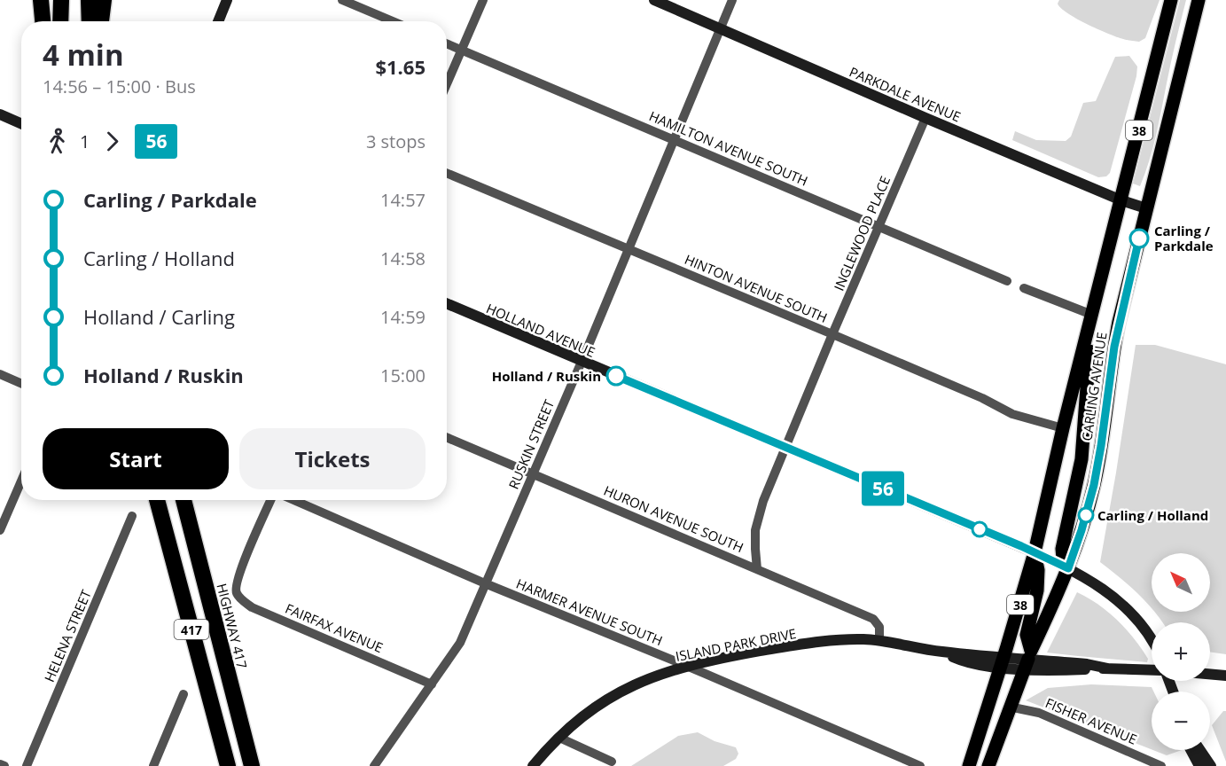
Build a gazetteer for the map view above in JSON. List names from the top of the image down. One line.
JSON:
{"streets":{"highway":["HIGHWAY 417","417"],"main road":["PARKDALE AVENUE","38","HOLLAND AVENUE","CARLING AVENUE","ISLAND PARK DRIVE"],"street":["HAMILTON AVENUE SOUTH","INGLEWOOD PLACE","HINTON AVENUE SOUTH","RUSKIN STREET","HURON AVENUE SOUTH","HARMER AVENUE SOUTH","FAIRFAX AVENUE","HELENA STREET","FISHER AVENUE"]},"crossings":[["PARKDALE AVENUE","INGLEWOOD PLACE"],["PARKDALE AVENUE","CARLING AVENUE"],["PARKDALE AVENUE","RUSKIN STREET"],["HAMILTON AVENUE SOUTH","INGLEWOOD PLACE"],["HAMILTON AVENUE SOUTH","RUSKIN STREET"],["INGLEWOOD PLACE","HINTON AVENUE SOUTH"],["INGLEWOOD PLACE","HOLLAND AVENUE"],["INGLEWOOD PLACE","HURON AVENUE SOUTH"],["HINTON AVENUE SOUTH","CARLING AVENUE"],["HINTON AVENUE SOUTH","RUSKIN STREET"],["HOLLAND AVENUE","CARLING AVENUE"],["HOLLAND AVENUE","RUSKIN STREET"],["CARLING AVENUE","ISLAND PARK DRIVE"],["CARLING AVENUE","FISHER AVENUE"],["RUSKIN STREET","HURON AVENUE SOUTH"],["RUSKIN STREET","HARMER AVENUE SOUTH"],["RUSKIN STREET","FAIRFAX AVENUE"],["HURON AVENUE SOUTH","ISLAND PARK DRIVE"],["HARMER AVENUE SOUTH","ISLAND PARK DRIVE"]],"places":["Carling / Parkdale","Holland / Ruskin","Carling / Holland"],"lines":["bus line 56"],"north":"top left","page":{"on_map":"56","heading":["4 min","14:56 – 15:00 · Bus","$1.65"],"legs":["1","56","3 stops"],"list":[{"name":"Carling / Parkdale","value":"14:57"},{"name":"Carling / Holland","value":"14:58"},{"name":"Holland / Carling","value":"14:59"},{"name":"Holland / Ruskin","value":"15:00"}],"buttons":["Start","Tickets"],"map_buttons":["+","−"]}}
